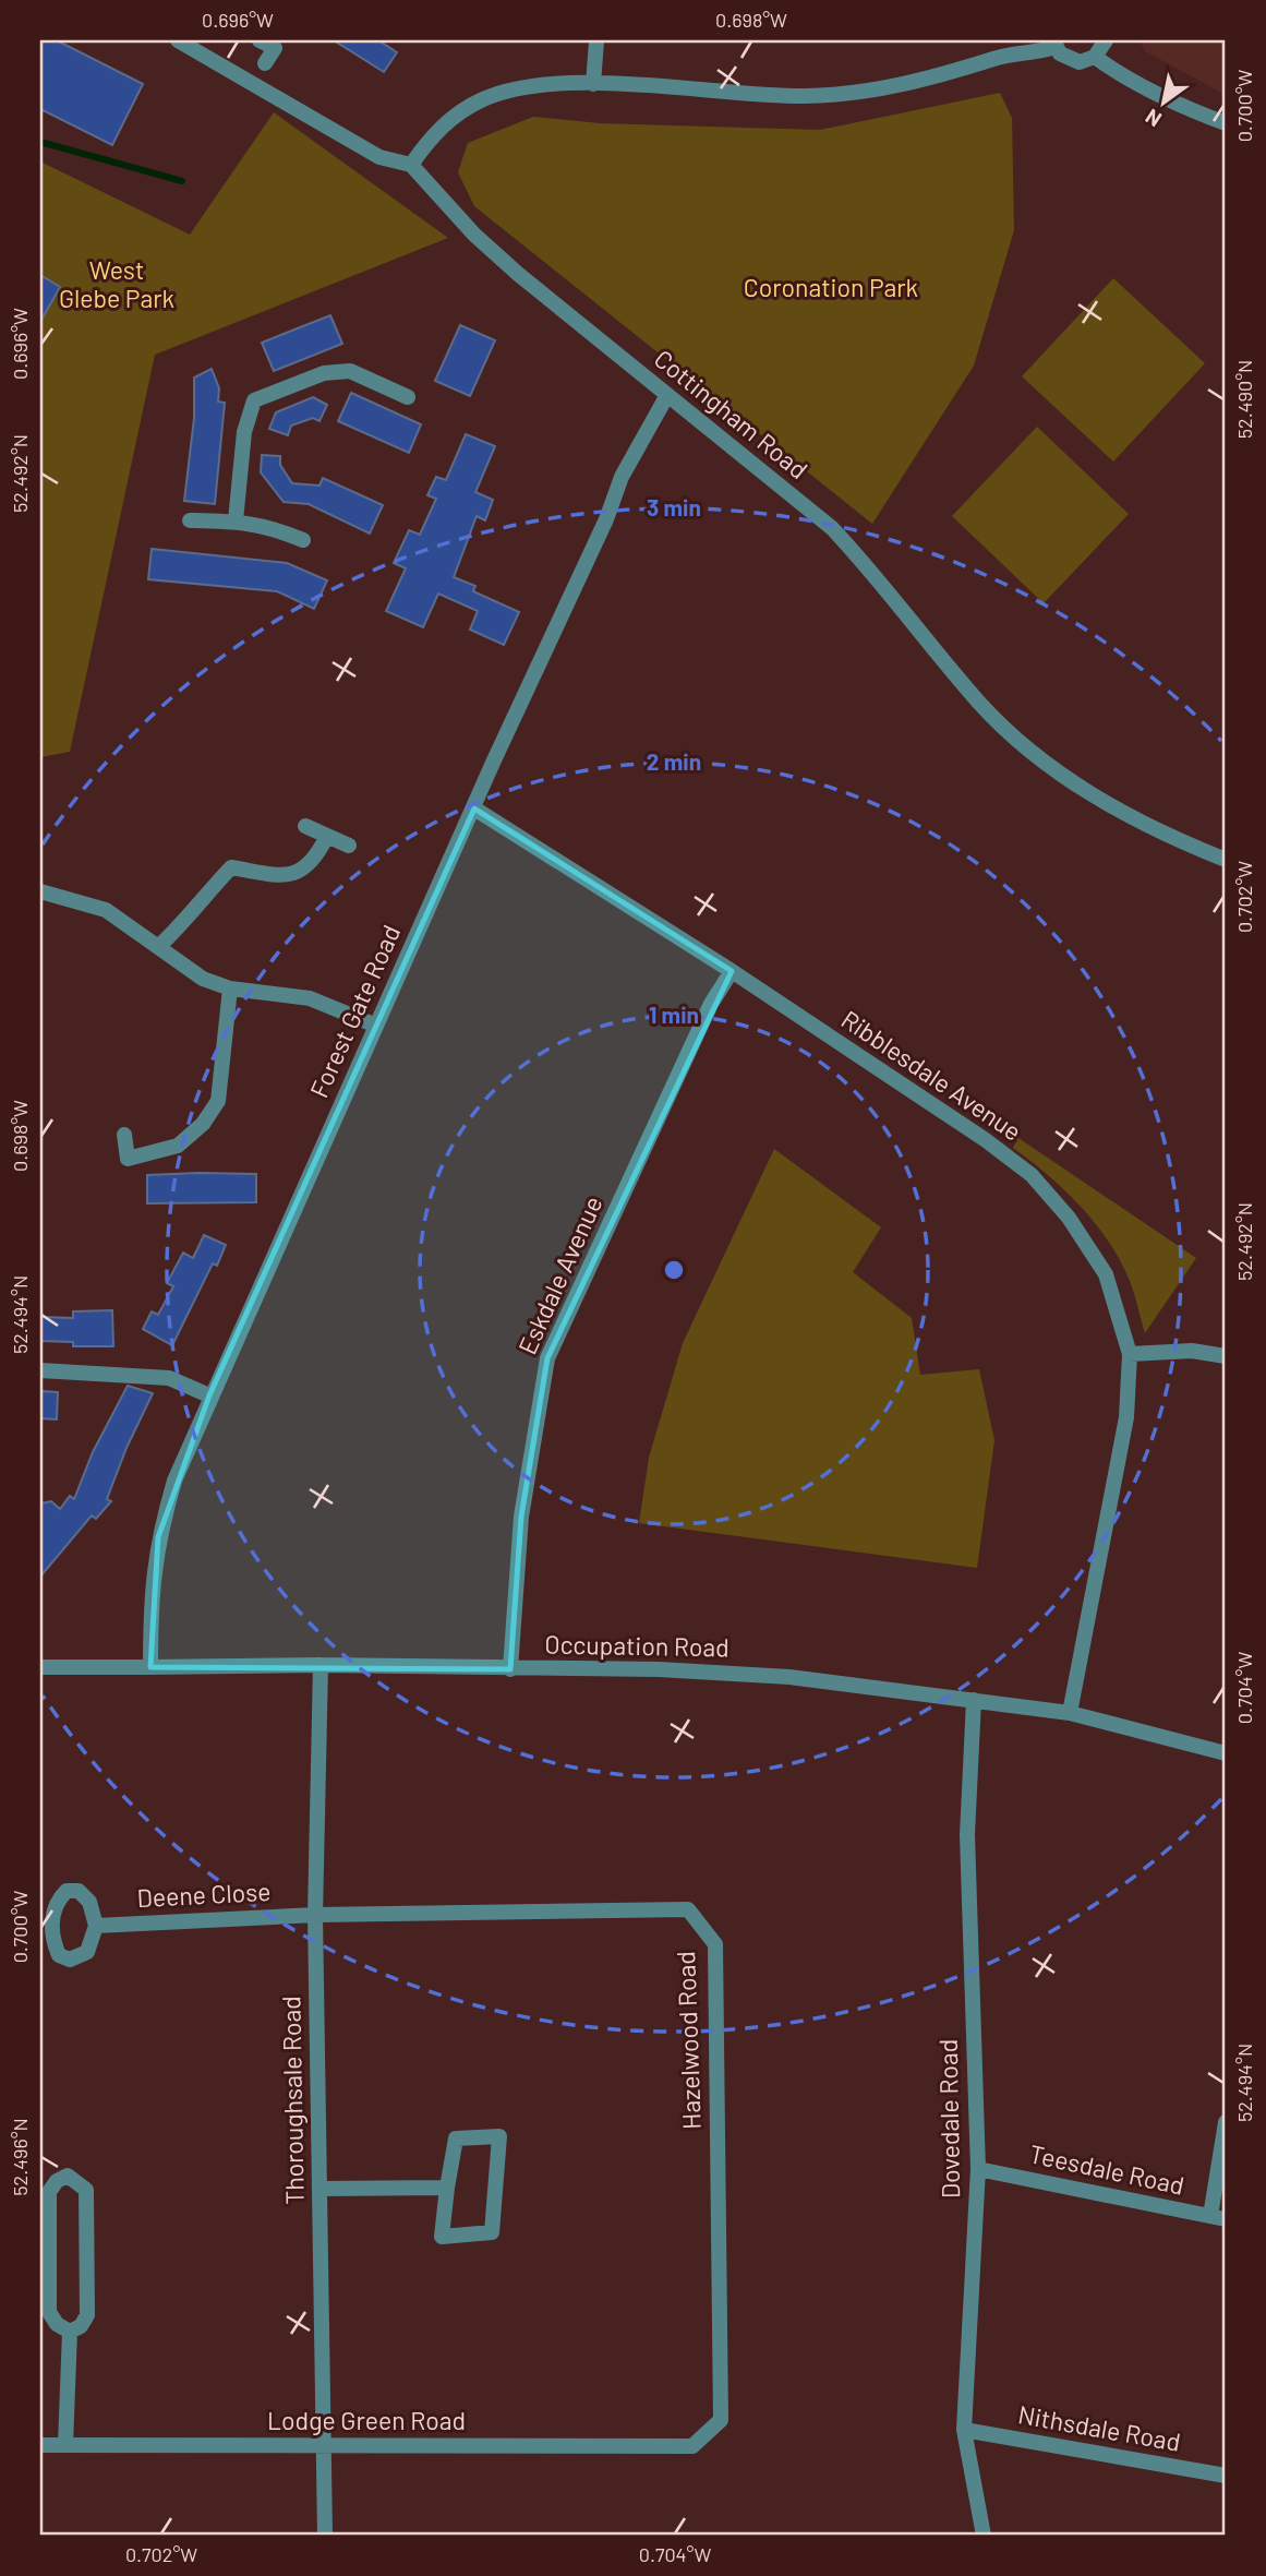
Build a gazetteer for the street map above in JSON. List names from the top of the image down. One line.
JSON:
{"streets":{"street":["Cottingham Road","Forest Gate Road","Ribblesdale Avenue","Eskdale Avenue","Occupation Road","Deene Close","Hazelwood Road","Thoroughsale Road","Dovedale Road","Teesdale Road","Lodge Green Road","Nithsdale Road"]},"crossings":[["Cottingham Road","Forest Gate Road"],["Forest Gate Road","Ribblesdale Avenue"],["Forest Gate Road","Occupation Road"],["Ribblesdale Avenue","Eskdale Avenue"],["Ribblesdale Avenue","Occupation Road"],["Eskdale Avenue","Occupation Road"],["Occupation Road","Thoroughsale Road"],["Occupation Road","Dovedale Road"],["Deene Close","Hazelwood Road"],["Deene Close","Thoroughsale Road"],["Hazelwood Road","Thoroughsale Road"],["Hazelwood Road","Lodge Green Road"],["Thoroughsale Road","Lodge Green Road"],["Dovedale Road","Teesdale Road"],["Dovedale Road","Nithsdale Road"]],"parks":["West Glebe Park","Coronation Park"],"north":"bottom left","coordinates":["0.696°W","0.698°W","0.700°W","52.490°N","52.492°N","0.702°W","52.494°N","0.704°W","52.496°N"],"rings":["3 min","2 min","1 min"]}
